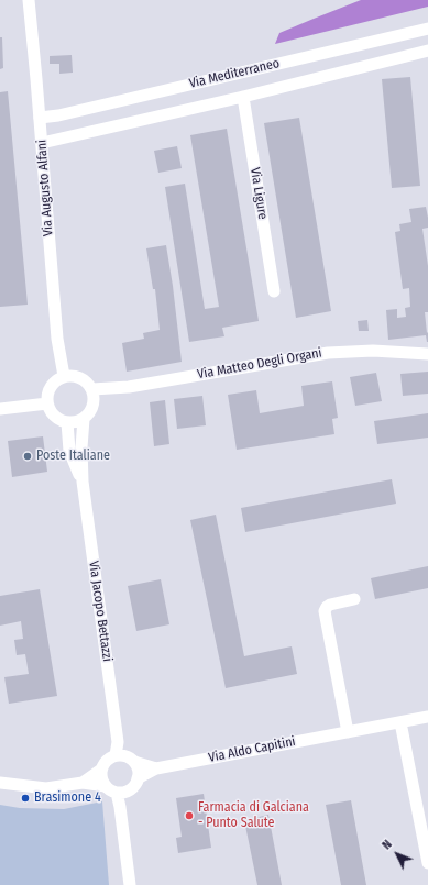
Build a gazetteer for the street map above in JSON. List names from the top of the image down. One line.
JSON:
{"streets":{"street":["Via Mediterraneo","Via Augusto Alfani","Via Ligure","Via Matteo Degli Organi","Via Jacopo Bettazzi","Via Aldo Capitini"]},"crossings":[["Via Mediterraneo","Via Augusto Alfani"],["Via Mediterraneo","Via Ligure"],["Via Augusto Alfani","Via Matteo Degli Organi"],["Via Augusto Alfani","Via Jacopo Bettazzi"],["Via Matteo Degli Organi","Via Jacopo Bettazzi"],["Via Jacopo Bettazzi","Via Aldo Capitini"]],"places":["Poste Italiane","Brasimone 4","Farmacia di Galciana - Punto Salute"],"north":"top left"}
